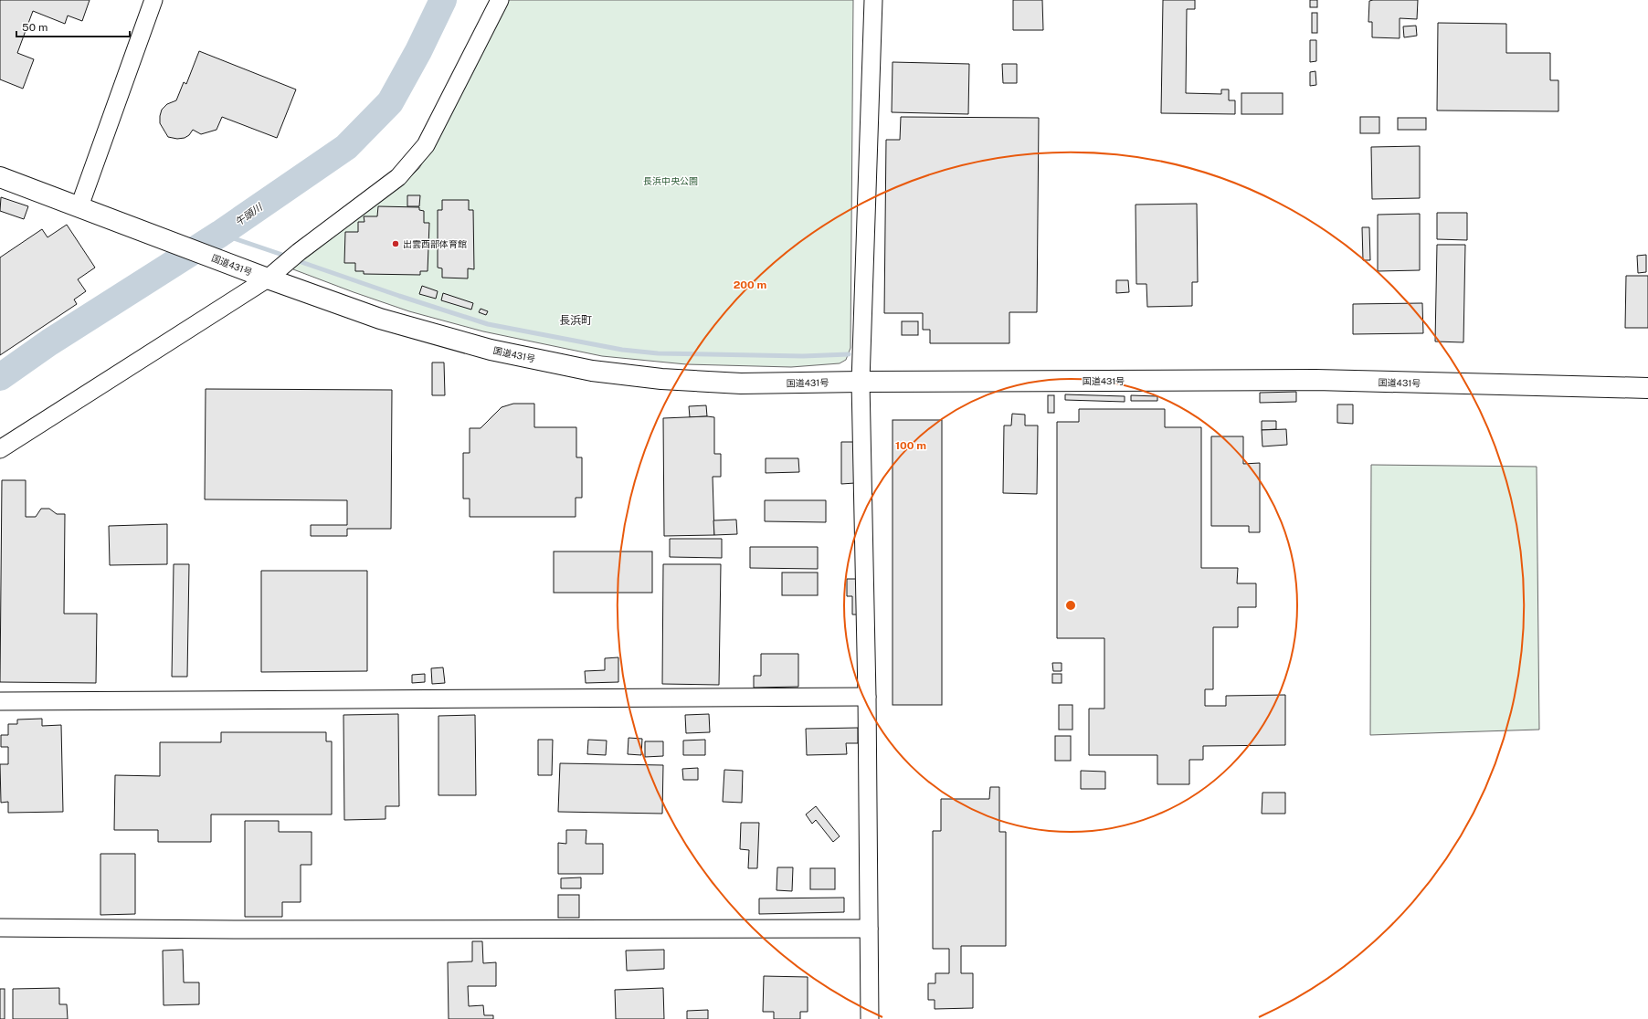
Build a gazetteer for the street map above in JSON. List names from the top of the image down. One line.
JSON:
{"streets":{"highway":["国道431号"]},"districts":["長浜町"],"water":["午頭川"],"parks":["長浜中央公園"],"places":["出雲西部体育館"],"scale_bar":"50 m","rings":["200 m","100 m"]}
